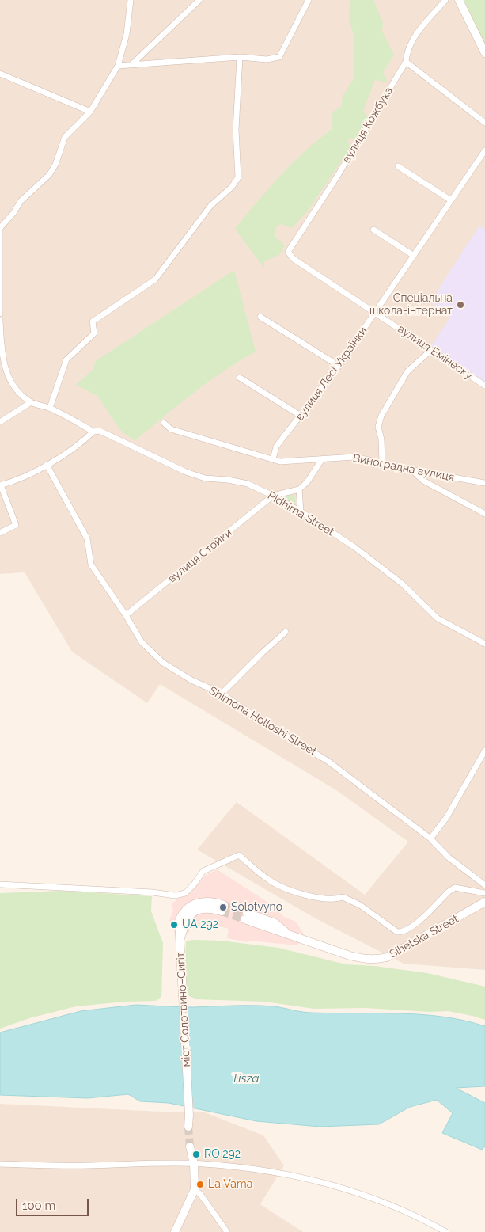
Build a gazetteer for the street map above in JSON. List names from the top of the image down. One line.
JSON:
{"streets":{"street":["вулиця Кожбука","вулиця Емінеску","вулиця Лесі Українки","Виноградна вулиця","Pidhirna Street","вулиця Стойки","Shimona Holloshi Street","Sihetska Street","міст Солотвино–Сигіт"]},"crossings":[["вулиця Кожбука","вулиця Емінеску"],["вулиця Емінеску","вулиця Лесі Українки"],["вулиця Лесі Українки","Виноградна вулиця"],["Pidhirna Street","вулиця Стойки"],["вулиця Стойки","Shimona Holloshi Street"]],"water":["Tisza"],"places":["Спеціальна школа-інтернат","Solotvyno","UA 292","RO 292","La Vama"],"scale_bar":"100 m"}
